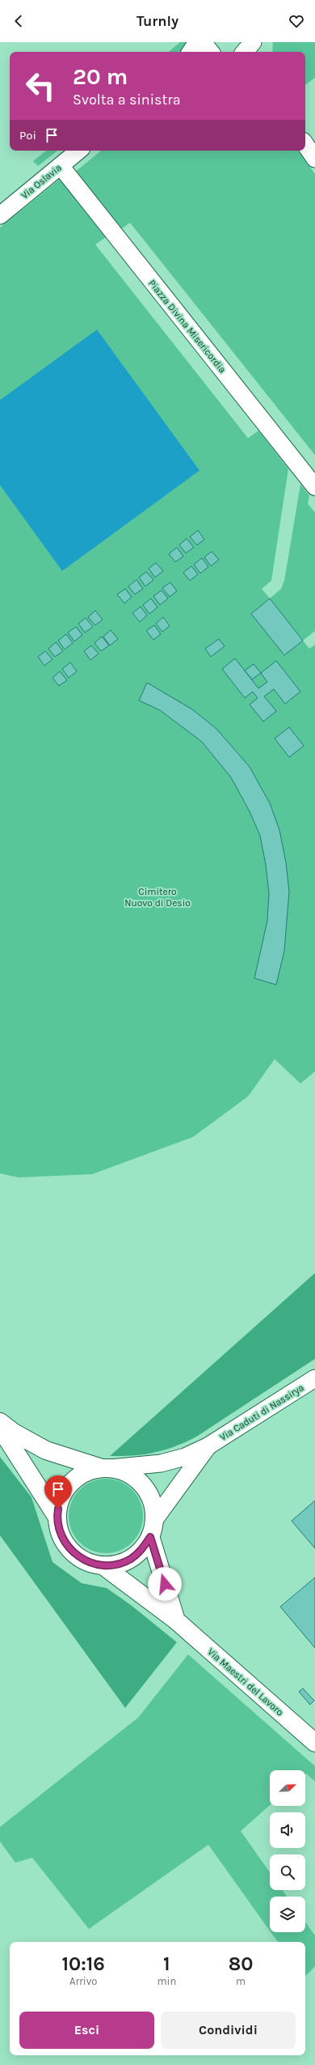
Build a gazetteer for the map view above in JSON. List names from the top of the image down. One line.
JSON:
{"streets":{"main road":["Via Maestri del Lavoro"],"street":["Via Oslavia","Piazza Divina Misericordia","Via Caduti di Nassirya"]},"crossings":[["Via Oslavia","Piazza Divina Misericordia"],["Via Caduti di Nassirya","Via Maestri del Lavoro"]],"parks":["Cimitero Nuovo di Desio"],"north":"top right","page":{"header":"Turnly","turn":["20 m","Svolta a sinistra"],"then":"Poi","eta":["10:16","Arrivo","1","min","80","m"],"buttons":["Esci","Condividi"]}}
